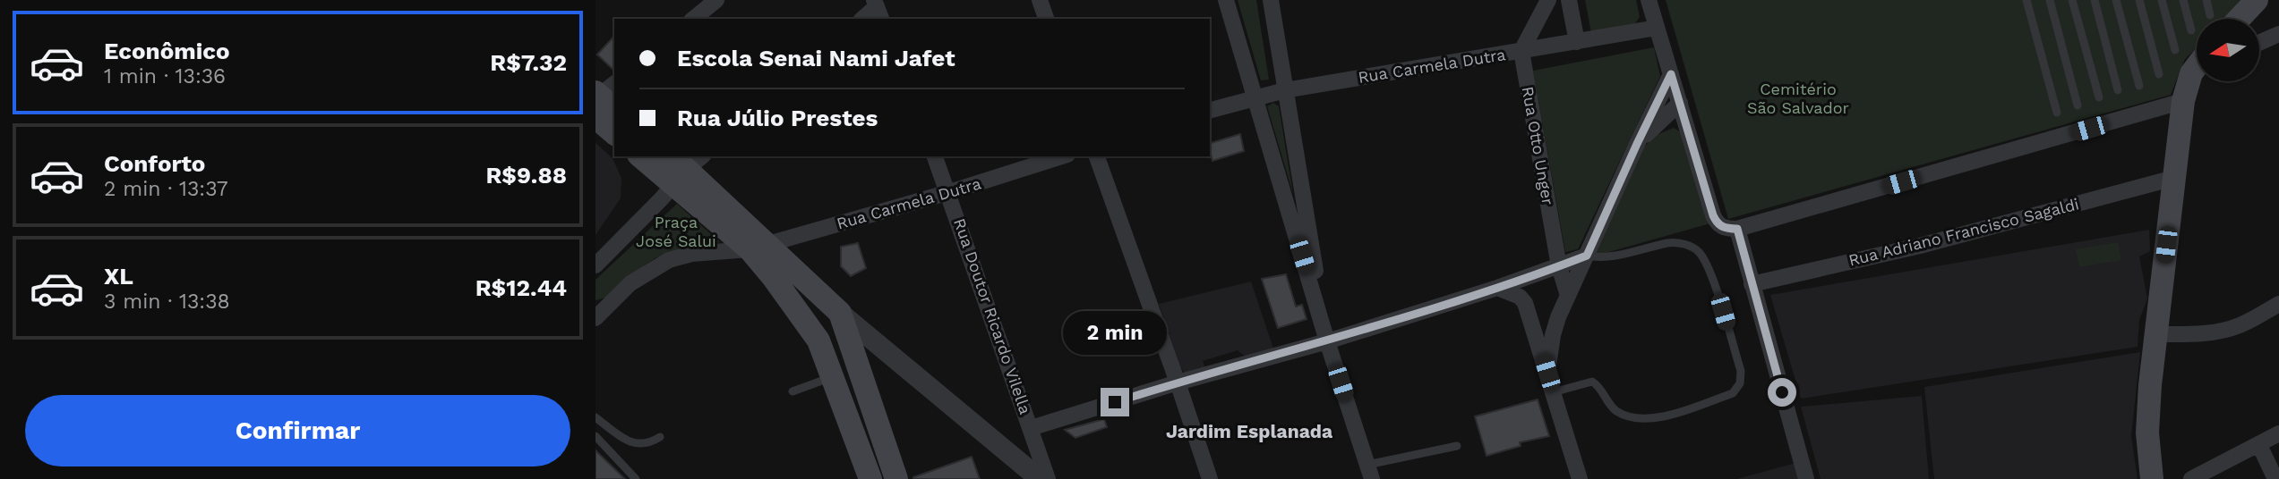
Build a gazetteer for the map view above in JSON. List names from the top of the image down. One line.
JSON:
{"streets":{"street":["Rua Carmela Dutra","Rua Otto Unger","Rua Adriano Francisco Sagaldi","Rua Doutor Ricardo Vilella"]},"crossings":[["Rua Carmela Dutra","Rua Otto Unger"],["Rua Carmela Dutra","Rua Doutor Ricardo Vilella"]],"districts":["Jardim Esplanada"],"parks":["Cemitério São Salvador","Praça José Salui"],"north":"left","page":{"list":[{"name":"Econômico","note":"1 min · 13:36","value":"R$7.32"},{"name":"Conforto","note":"2 min · 13:37","value":"R$9.88"},{"name":"XL","note":"3 min · 13:38","value":"R$12.44"}],"banner":["Escola Senai Nami Jafet","Rua Júlio Prestes"],"bubble":"2 min","buttons":"Confirmar"}}
